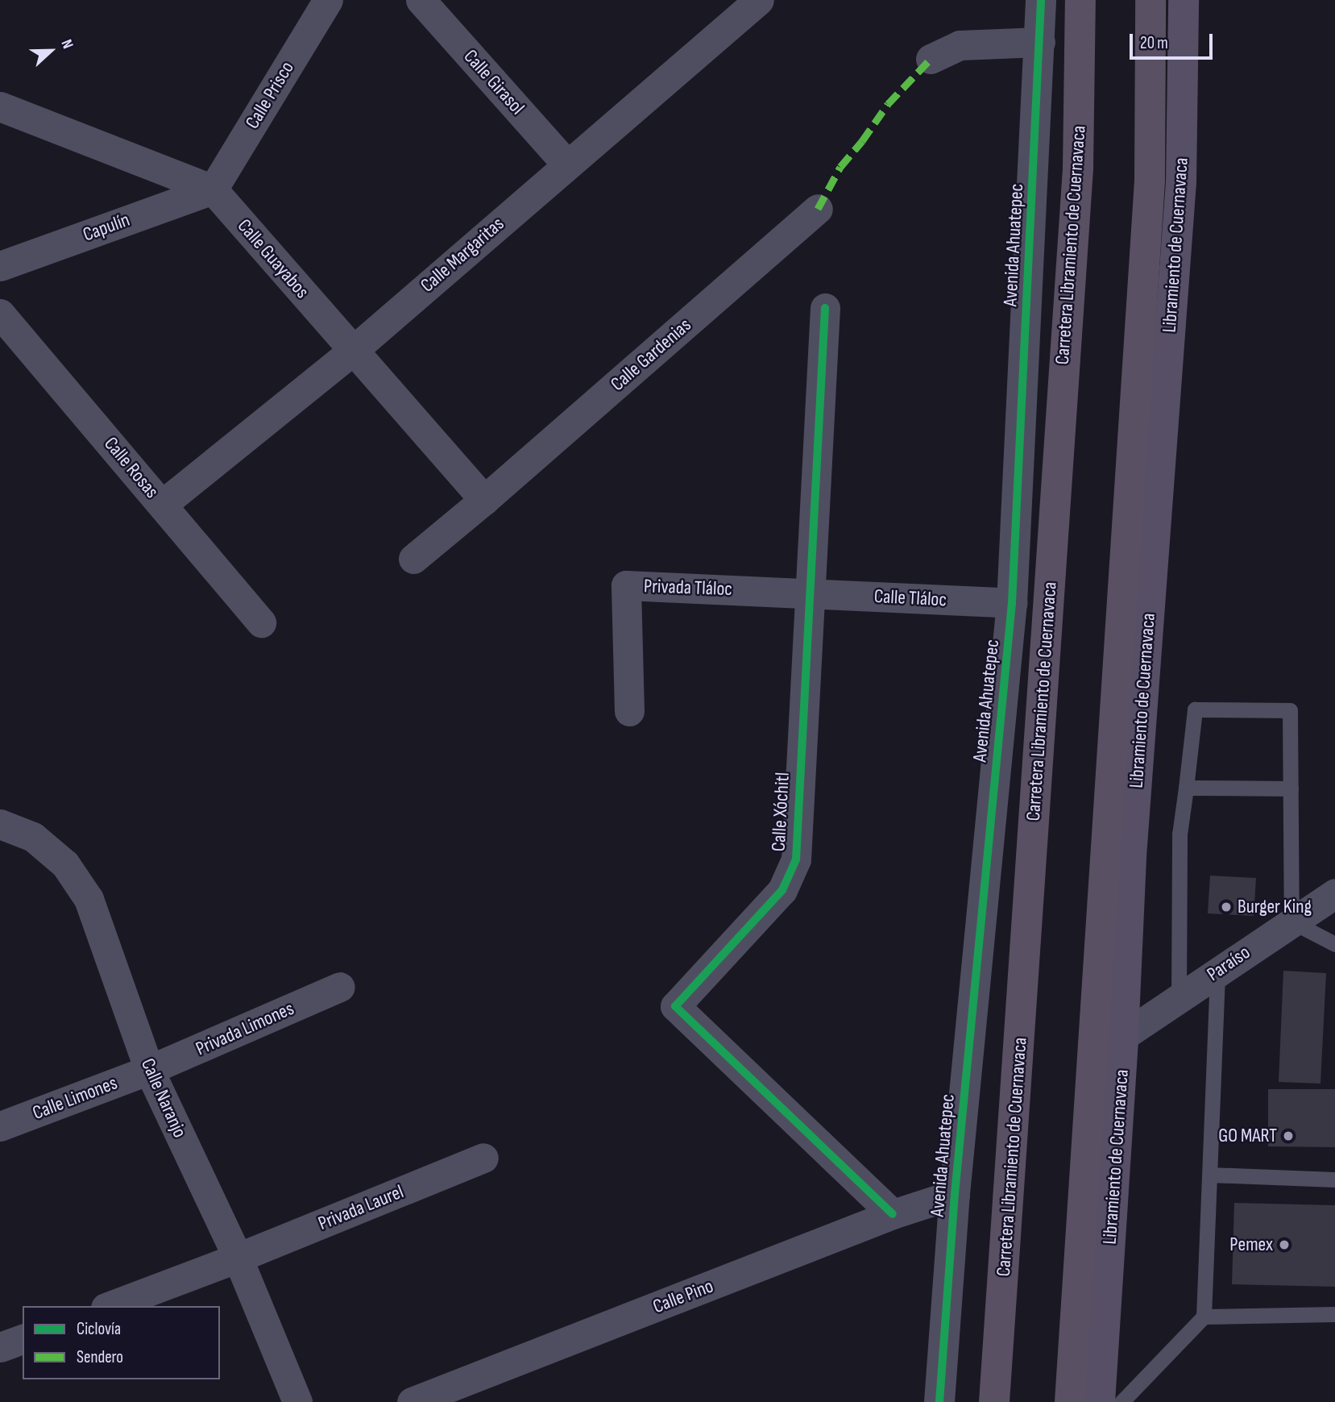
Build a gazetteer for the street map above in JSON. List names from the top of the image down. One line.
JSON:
{"streets":{"highway":["Carretera Libramiento de Cuernavaca"],"main road":["Libramiento de Cuernavaca"],"street":["Calle Girasol","Calle Prisco","Capulín","Avenida Ahuatepec","Calle Margaritas","Calle Guayabos","Calle Gardenias","Calle Rosas","Privada Tláloc","Calle Tláloc","Calle Xóchitl","Paraíso","Privada Limones","Calle Limones","Calle Naranjo","Privada Laurel","Calle Pino"]},"crossings":[["Calle Girasol","Calle Margaritas"],["Calle Prisco","Capulín"],["Calle Prisco","Calle Guayabos"],["Capulín","Calle Guayabos"],["Avenida Ahuatepec","Calle Tláloc"],["Avenida Ahuatepec","Calle Pino"],["Libramiento de Cuernavaca","Paraíso"],["Calle Margaritas","Calle Guayabos"],["Calle Margaritas","Calle Rosas"],["Calle Guayabos","Calle Gardenias"],["Privada Tláloc","Calle Tláloc"],["Privada Tláloc","Calle Xóchitl"],["Calle Tláloc","Calle Xóchitl"],["Calle Xóchitl","Calle Pino"],["Privada Limones","Calle Limones"],["Privada Limones","Calle Naranjo"],["Calle Limones","Calle Naranjo"],["Calle Naranjo","Privada Laurel"]],"places":["Burger King","GO MART","Pemex"],"legend":["Ciclovía","Sendero"],"scale_bar":"20 m","north":"right"}
